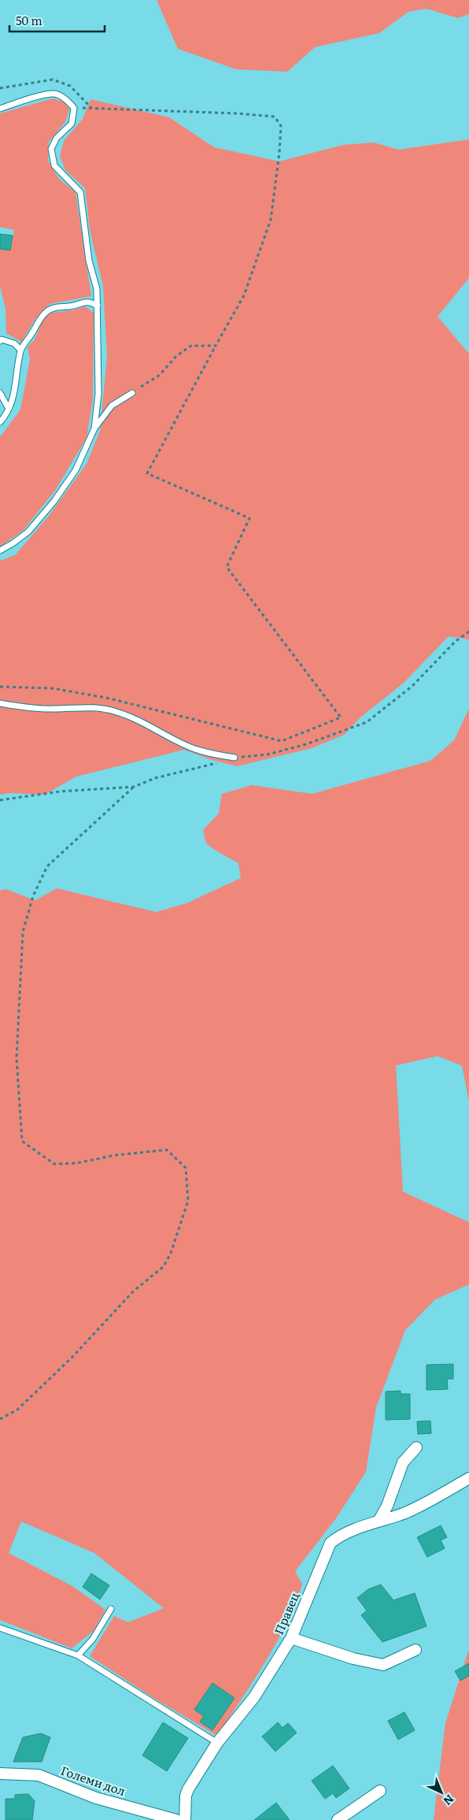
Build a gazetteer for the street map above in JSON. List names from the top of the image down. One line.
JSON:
{"streets":{"street":["Правец","Големи дол"]},"scale_bar":"50 m","north":"bottom right"}
